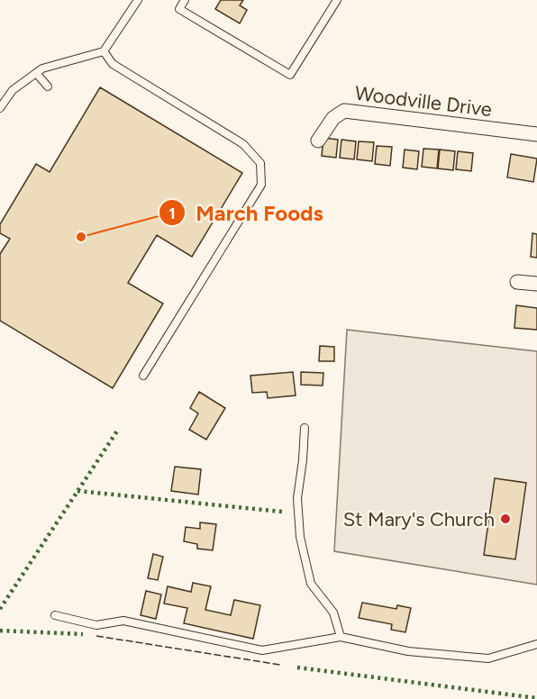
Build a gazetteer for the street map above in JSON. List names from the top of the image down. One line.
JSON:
{"streets":{"street":["Woodville Drive"]},"places":["March Foods","St Mary's Church"]}
